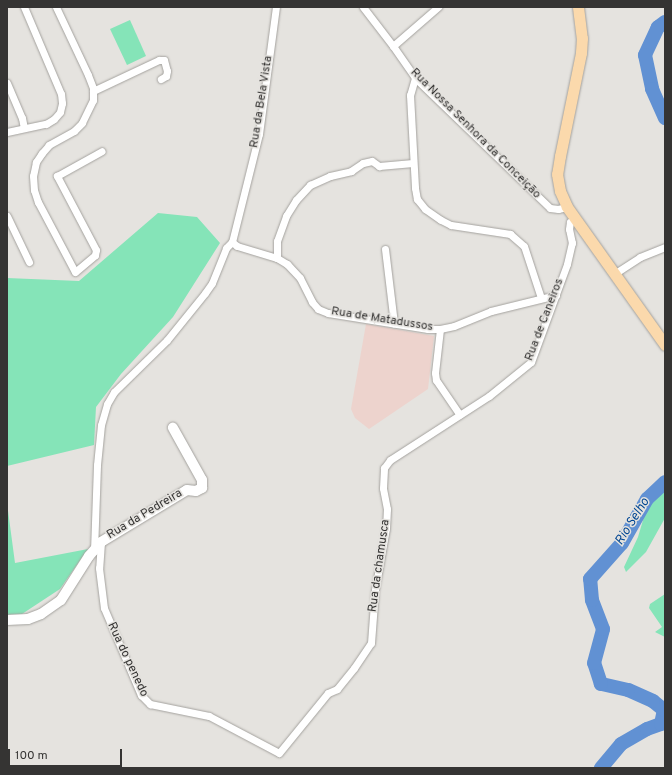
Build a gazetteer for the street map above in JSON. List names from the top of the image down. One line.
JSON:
{"streets":{"street":["Rua da Bela Vista","Rua Nossa Senhora da Conceição","Rua de Matadussos","Rua de Caneiros","Rua da Pedreira","Rua da chamusca","Rua do penedo"]},"crossings":[["Rua da Bela Vista","Rua de Matadussos"],["Rua da Bela Vista","Rua da Pedreira"],["Rua de Matadussos","Rua de Caneiros"],["Rua de Caneiros","Rua da chamusca"],["Rua da Pedreira","Rua do penedo"],["Rua da chamusca","Rua do penedo"]],"water":["Rio Selho"],"scale_bar":"100 m"}
